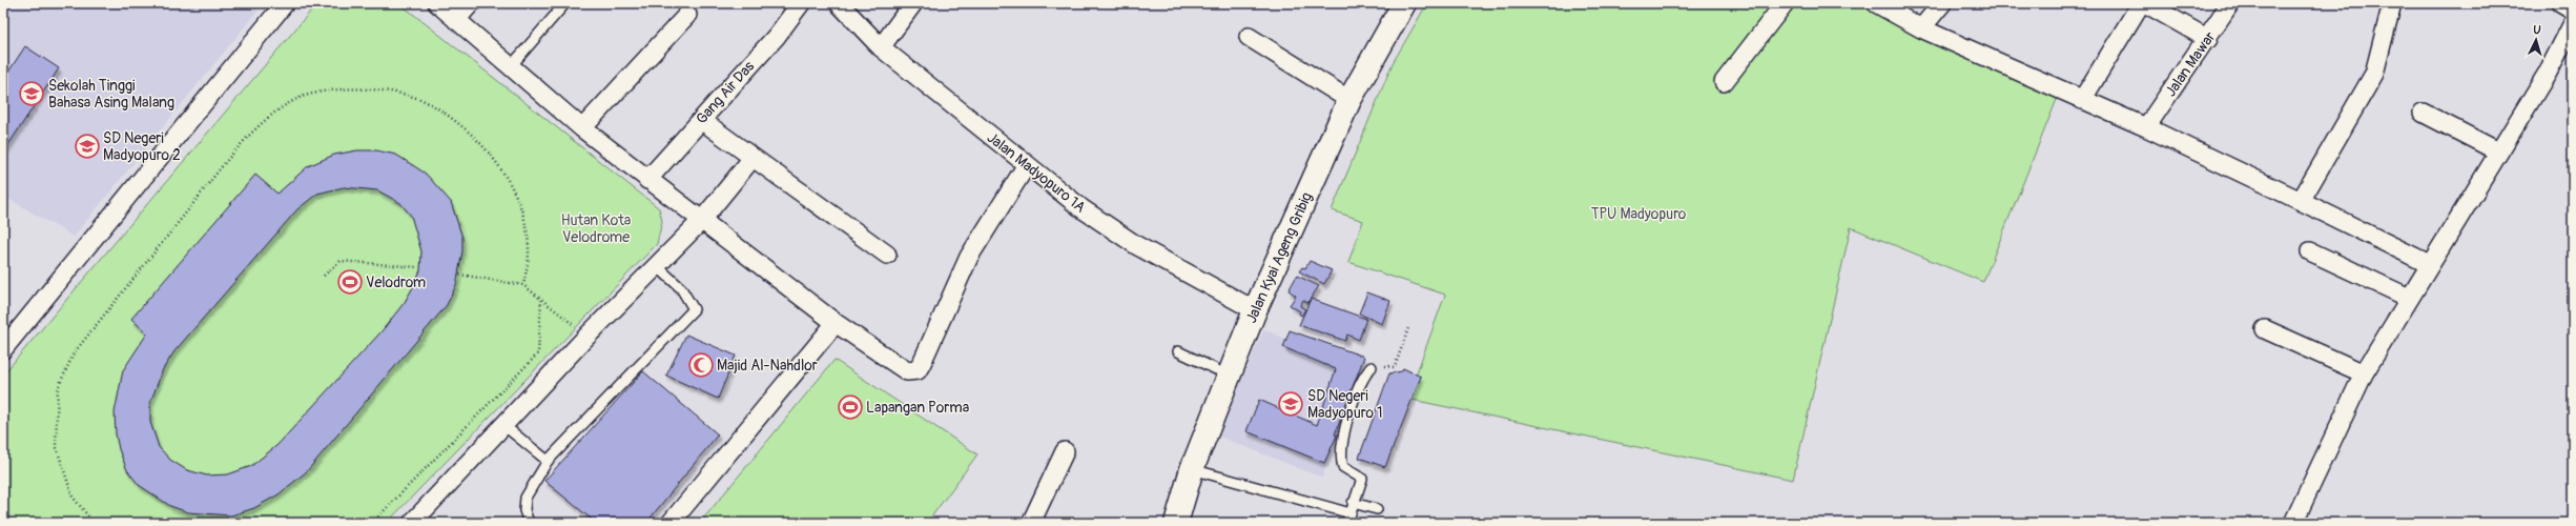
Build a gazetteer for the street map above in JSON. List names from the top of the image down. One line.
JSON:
{"streets":{"main road":["Jalan Kyai Ageng Gribig"],"street":["Jalan Mawar","Gang Air Das","Jalan Madyopuro 1A"]},"crossings":[["Jalan Madyopuro 1A","Jalan Kyai Ageng Gribig"]],"parks":["TPU Madyopuro","Hutan Kota Velodrome"],"places":{"school or university":["Sekolah Tinggi Bahasa Asing Malang","SD Negeri Madyopuro 2","SD Negeri Madyopuro 1"],"sports":["Velodrom","Lapangan Porma"],"mosque":["Majid Al-Nahdlor"]},"north":"top"}
